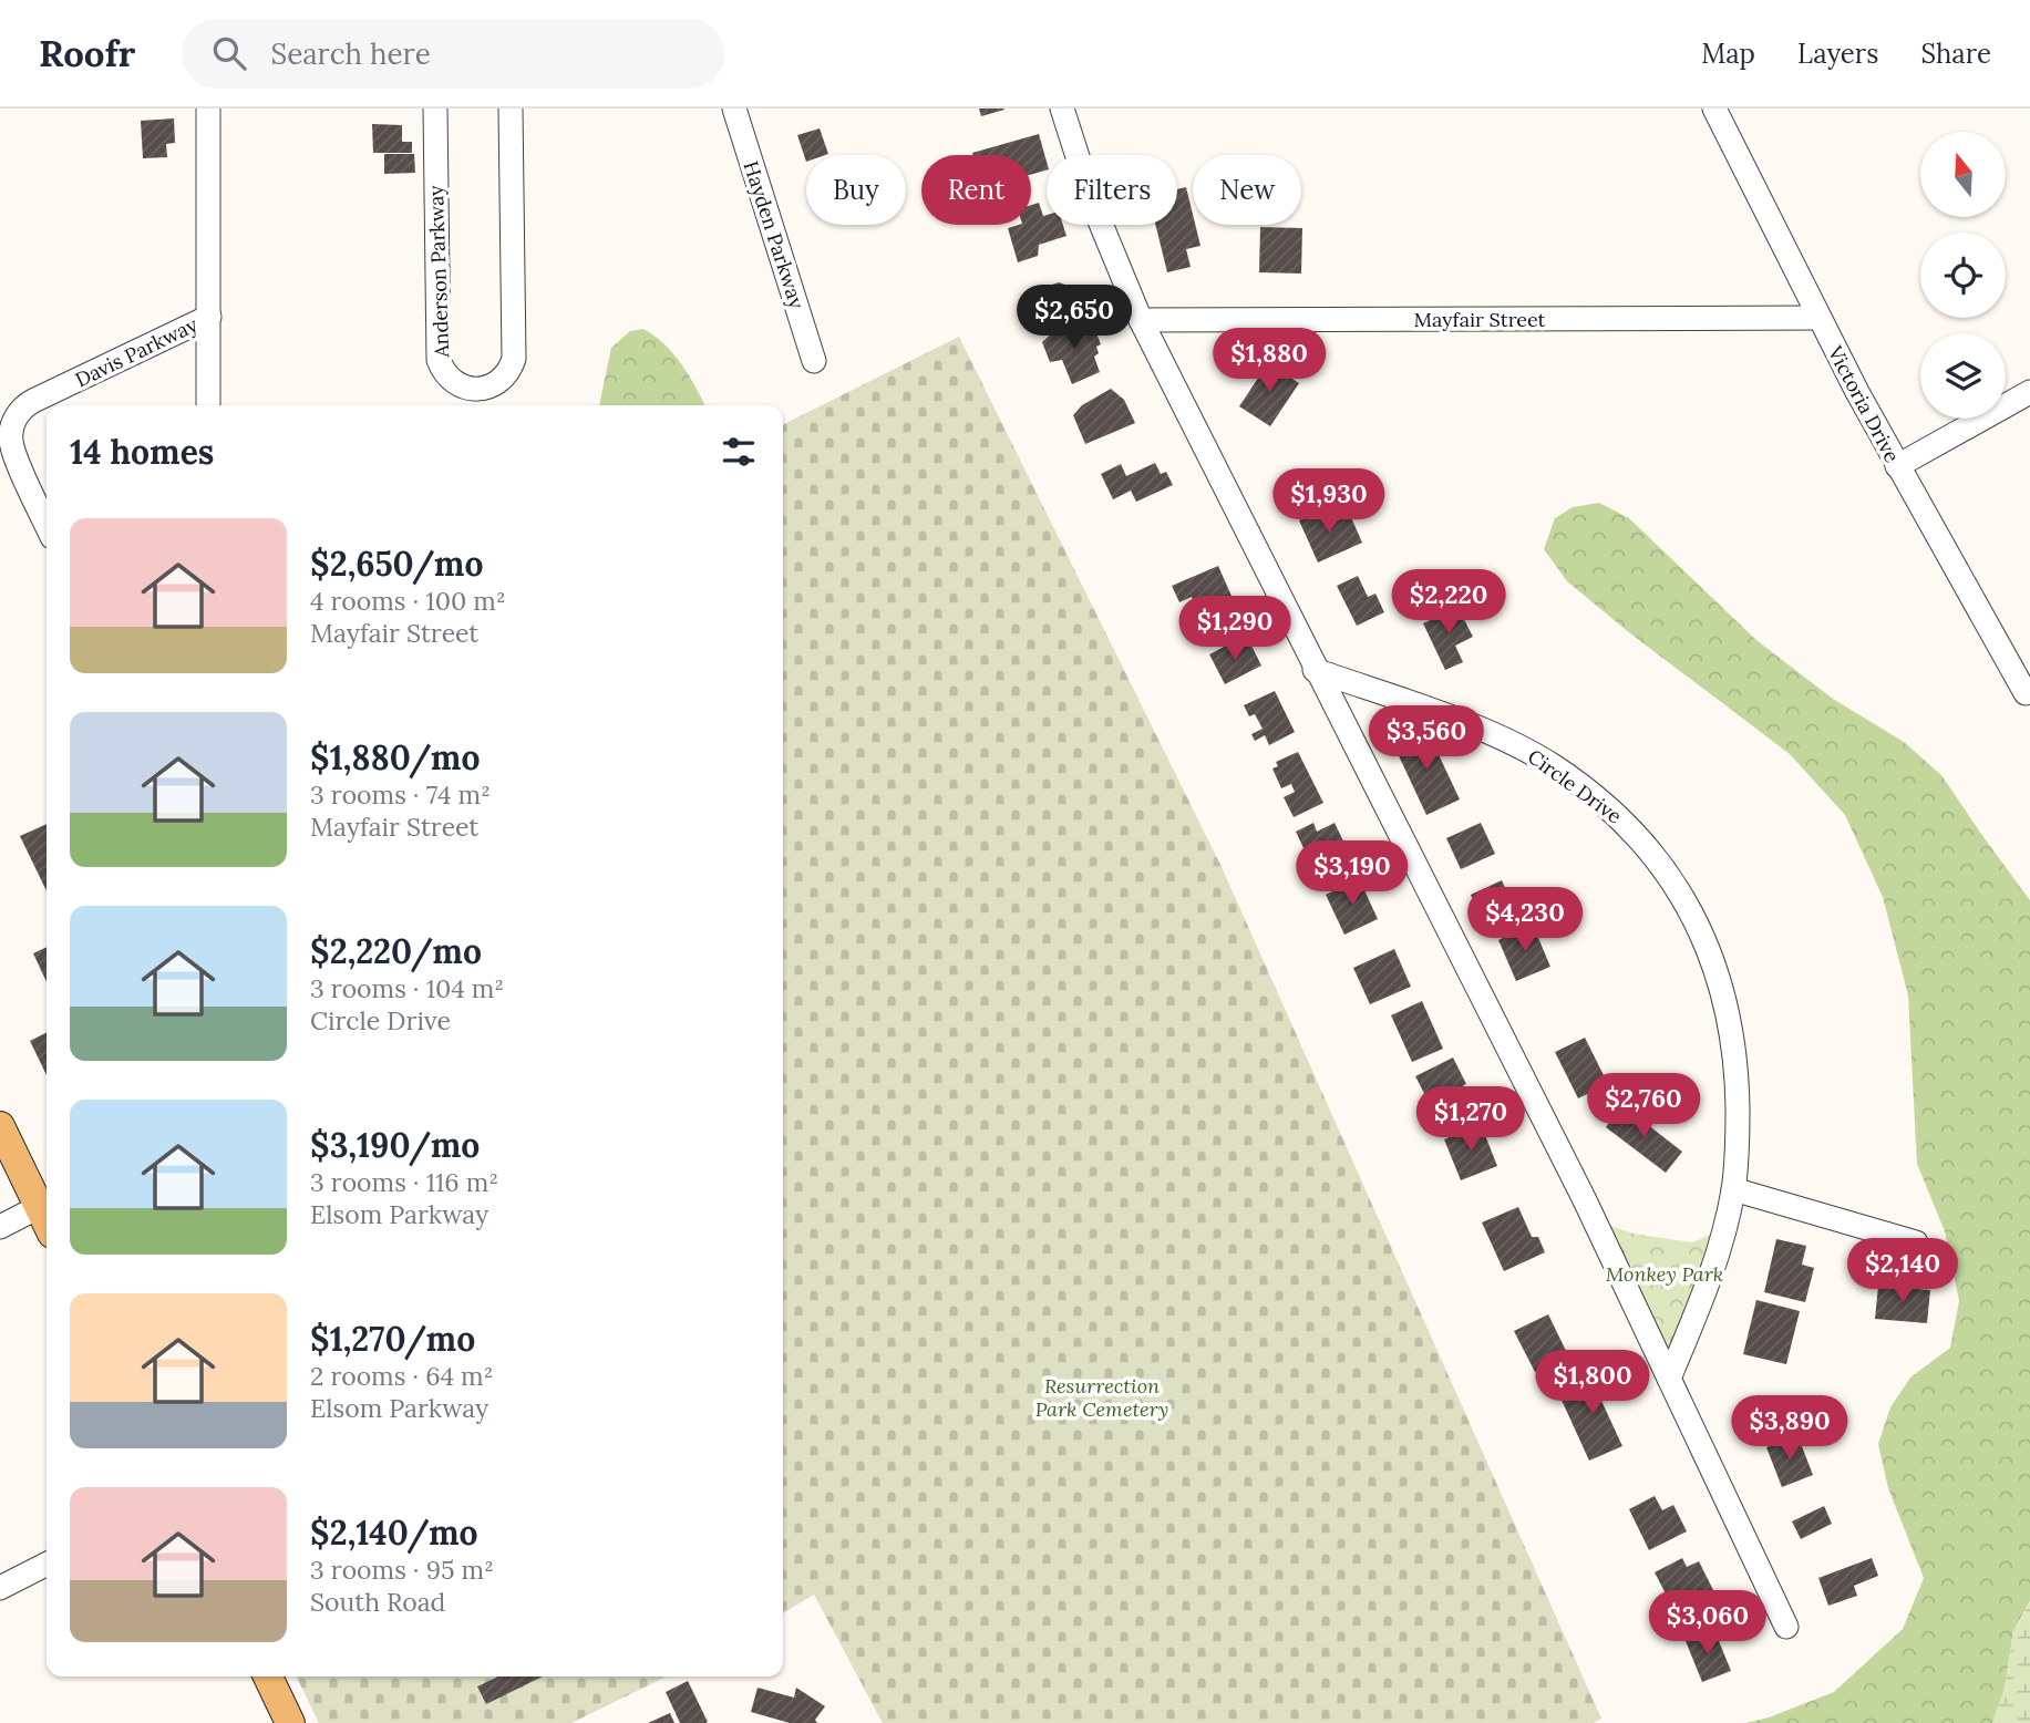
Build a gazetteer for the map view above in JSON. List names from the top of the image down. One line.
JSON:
{"streets":{"street":["Hayden Parkway","Anderson Parkway","Mayfair Street","Davis Parkway","Victoria Drive","Circle Drive"]},"crossings":[["Mayfair Street","Victoria Drive"]],"parks":["Monkey Park","Resurrection Park Cemetery"],"north":"top","page":{"header":"Roofr","search":"Search here","nav":["Map","Layers","Share"],"chip":["Buy","Rent","Filters","New"],"price":["$2,650","$1,880","$1,930","$2,220","$1,290","$3,560","$3,190","$4,230","$2,760","$1,270","$2,140","$1,800","$3,890","$3,060"],"heading":"14 homes","list":[{"name":"$2,650/mo","note":"4 rooms · 100 m² · Mayfair Street"},{"name":"$1,880/mo","note":"3 rooms · 74 m² · Mayfair Street"},{"name":"$2,220/mo","note":"3 rooms · 104 m² · Circle Drive"},{"name":"$3,190/mo","note":"3 rooms · 116 m² · Elsom Parkway"},{"name":"$1,270/mo","note":"2 rooms · 64 m² · Elsom Parkway"},{"name":"$2,140/mo","note":"3 rooms · 95 m² · South Road"}]}}
